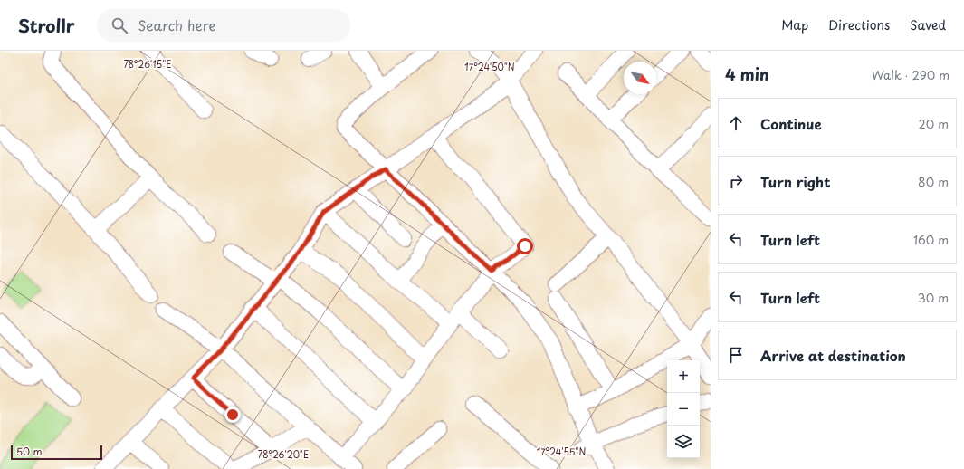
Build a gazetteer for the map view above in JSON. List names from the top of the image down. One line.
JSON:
{"scale_bar":"50 m","north":"bottom right","page":{"header":"Strollr","search":"Search here","nav":["Map","Directions","Saved"],"heading":["4 min","Walk · 290 m"],"list":[["Continue","20 m"],["Turn right","80 m"],["Turn left","160 m"],["Turn left","30 m"],"Arrive at destination"],"map_buttons":["+","−"],"scale":"50 m"},"coordinates":["78°26'15\"E","17°24'50\"N","17°24'55\"N","78°26'20\"E"]}
